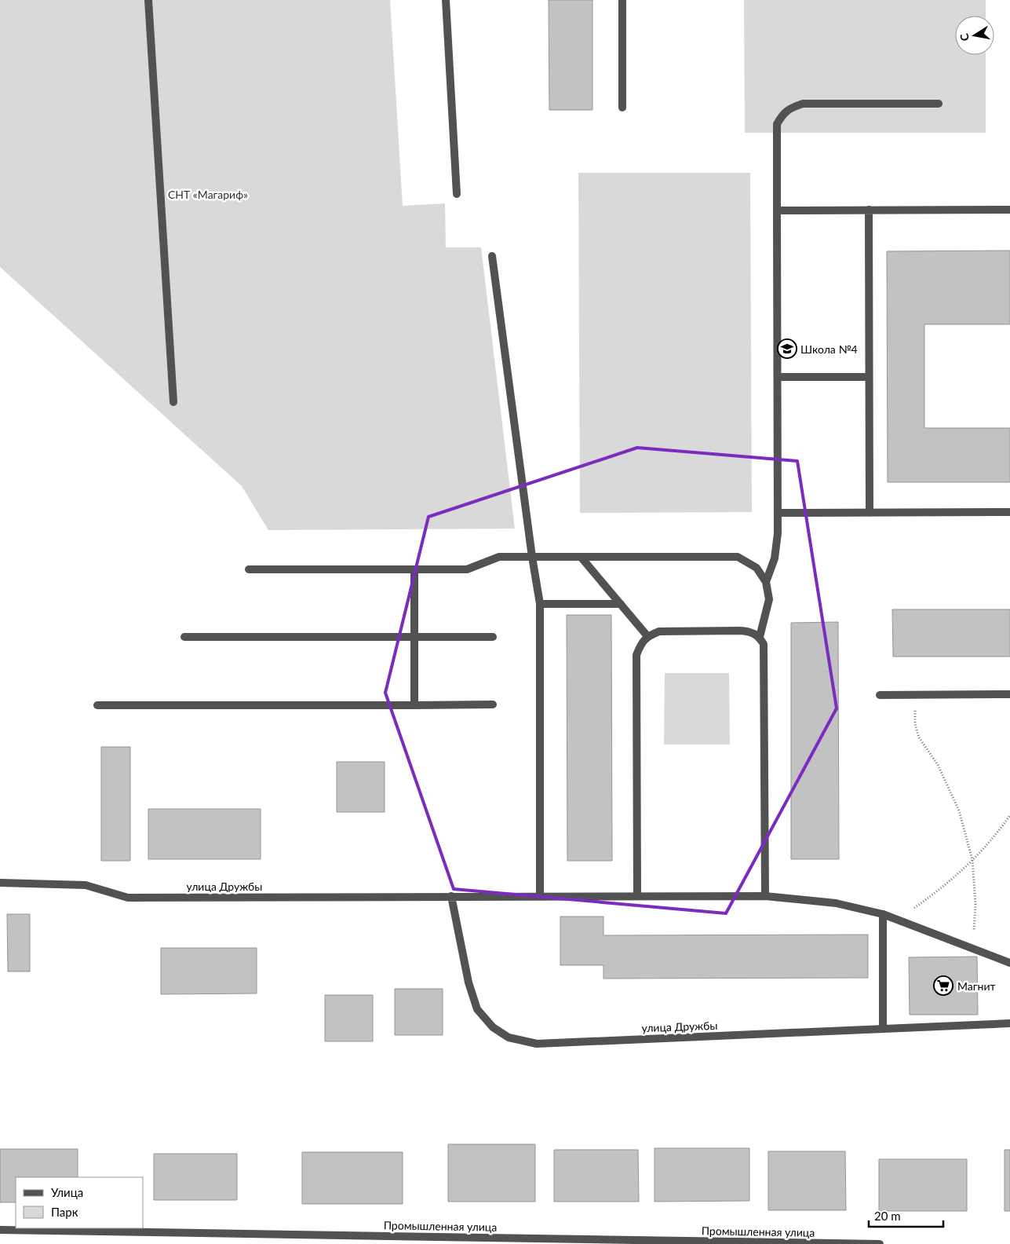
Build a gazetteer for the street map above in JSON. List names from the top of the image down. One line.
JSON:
{"streets":{"street":["улица Дружбы","Промышленная улица"]},"parks":["СНТ «Магариф»"],"places":{"school or university":["Школа №4"],"supermarket":["Магнит"]},"legend":["Улица","Парк"],"scale_bar":"20 m","north":"left"}
